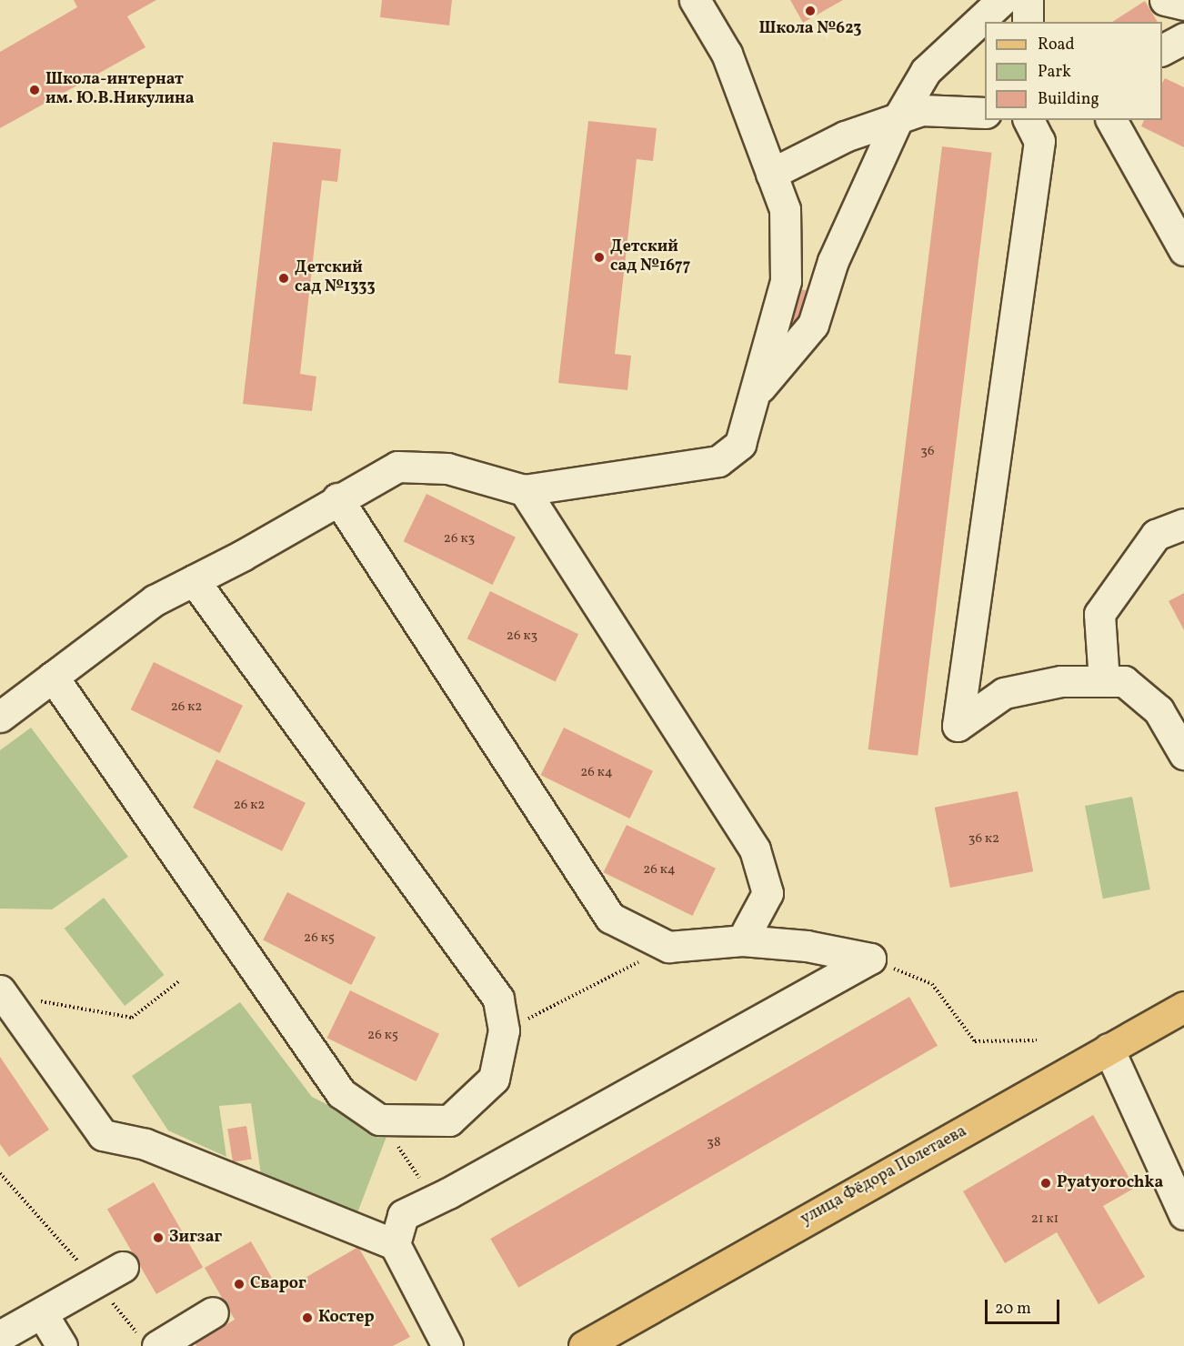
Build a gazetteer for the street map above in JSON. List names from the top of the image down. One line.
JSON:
{"streets":{"main road":["улица Фёдора Полетаева"]},"places":["Школа №623","Школа-интернат им. Ю.В.Никулина","Детский сад №1677","Детский сад №1333","Pyatyorochka","Зигзаг","Сварог","Костер"],"house_numbers":["36","26 к3","26 к3","26 к2","26 к4","26 к2","36 к2","26 к4","26 к5","26 к5","38","21 к1"],"legend":["Road","Park","Building"],"scale_bar":"20 m"}
